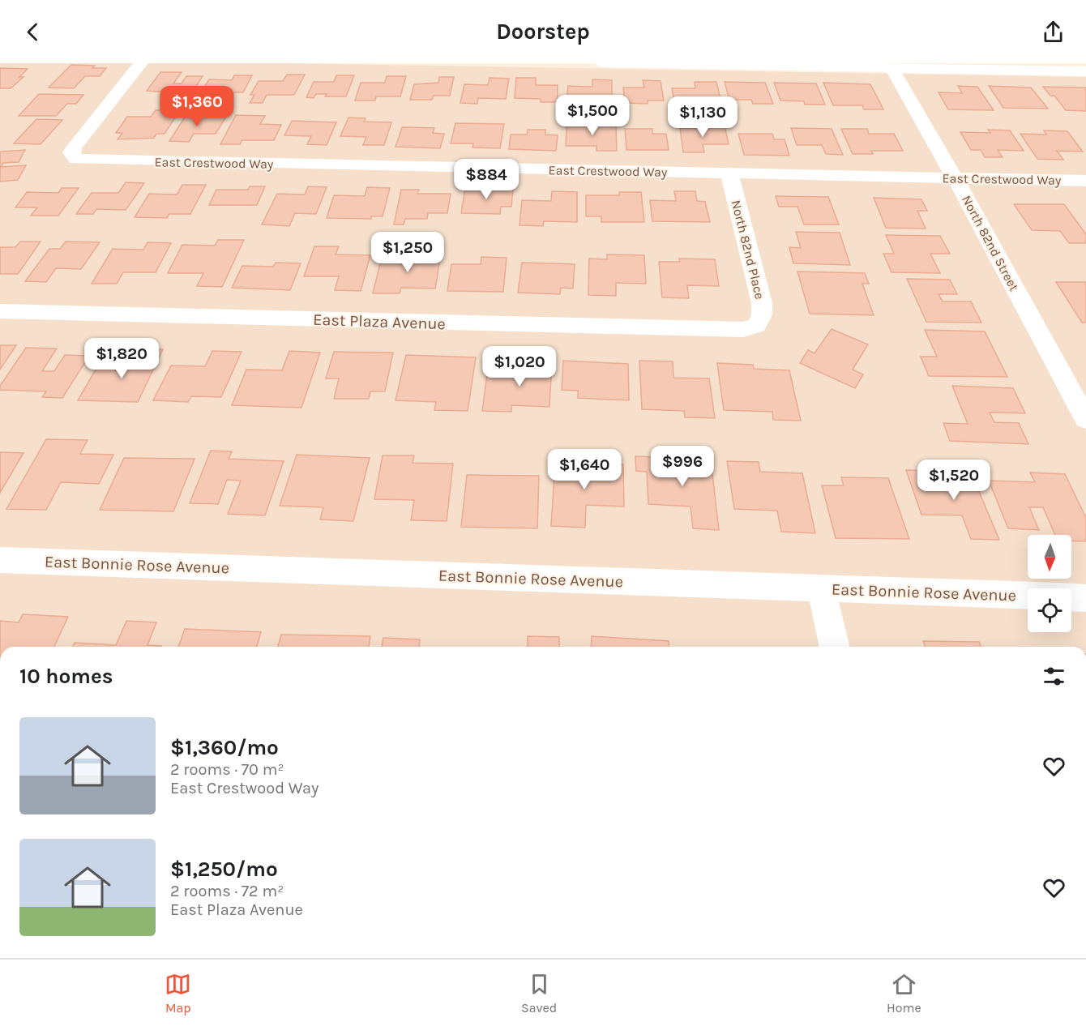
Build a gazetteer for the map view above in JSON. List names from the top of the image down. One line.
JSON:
{"streets":{"street":["East Crestwood Way","North 82nd Street","North 82nd Place","East Plaza Avenue","East Bonnie Rose Avenue"]},"crossings":[["East Crestwood Way","North 82nd Street"],["East Crestwood Way","North 82nd Place"],["North 82nd Place","East Plaza Avenue"]],"north":"bottom","page":{"header":"Doorstep","price":["$1,360","$1,500","$1,130","$884","$1,250","$1,820","$1,020","$996","$1,640","$1,520"],"heading":"10 homes","list":[{"name":"$1,360/mo","note":"2 rooms · 70 m² · East Crestwood Way"},{"name":"$1,250/mo","note":"2 rooms · 72 m² · East Plaza Avenue"}],"tabs":["Map","Saved","Home"]}}
